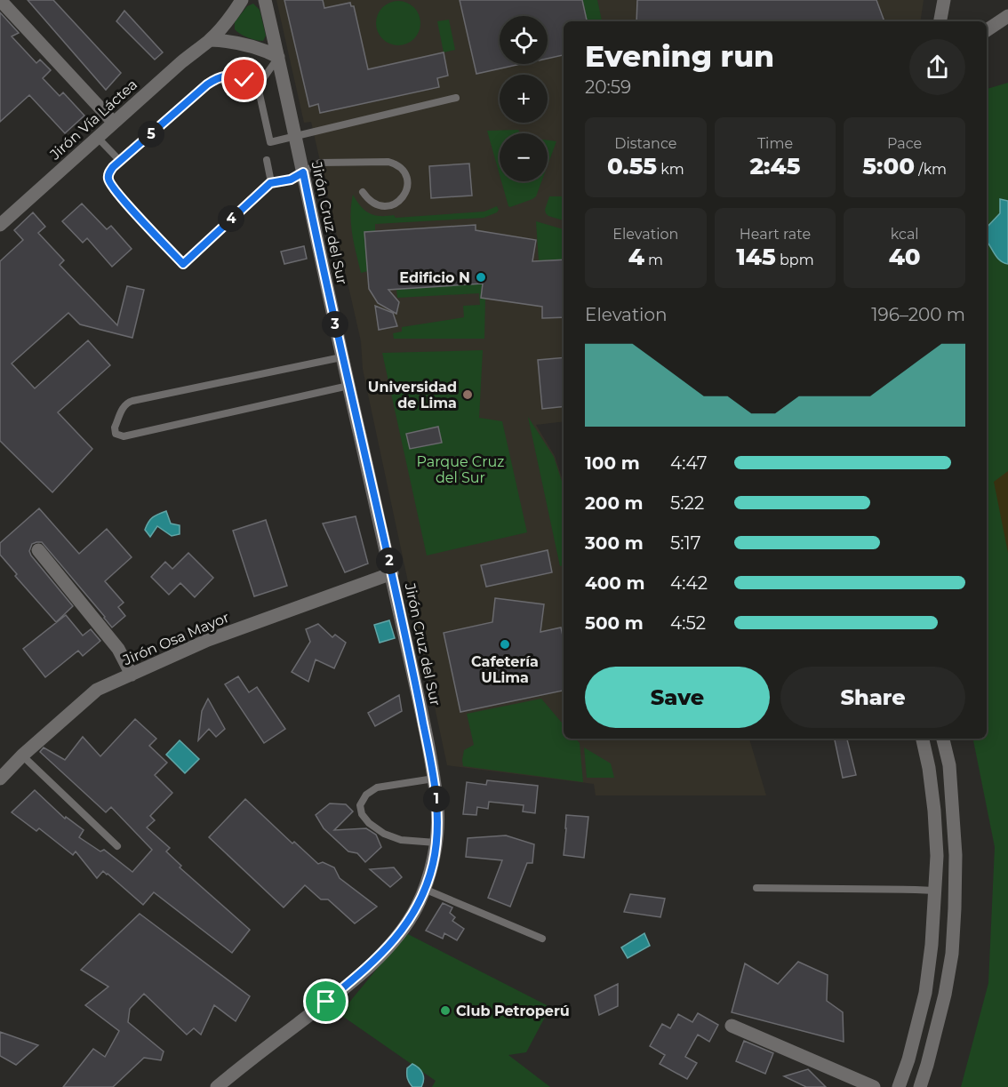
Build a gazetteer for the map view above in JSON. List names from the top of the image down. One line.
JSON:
{"streets":{"street":["Jirón Vía Láctea","Jirón Cruz del Sur","Jirón Osa Mayor"]},"crossings":[["Jirón Cruz del Sur","Jirón Osa Mayor"]],"parks":["Parque Cruz del Sur"],"places":["Edificio N","Universidad de Lima","Cafetería ULima","Club Petroperú"],"page":{"map_buttons":["+","−"],"heading":["Evening run","20:59"],"stats":[["Distance","0.55 km"],["Time","2:45"],["Pace","5:00 /km"],["Elevation","4 m"],["Heart rate","145 bpm"],["kcal","40"]],"pins":["5","4","3","2","1"],"chart":["Elevation","196–200 m"],"list":[{"name":"100 m","note":"4:47"},{"name":"200 m","note":"5:22"},{"name":"300 m","note":"5:17"},{"name":"400 m","note":"4:42"},{"name":"500 m","note":"4:52"}],"buttons":["Save","Share"]}}
